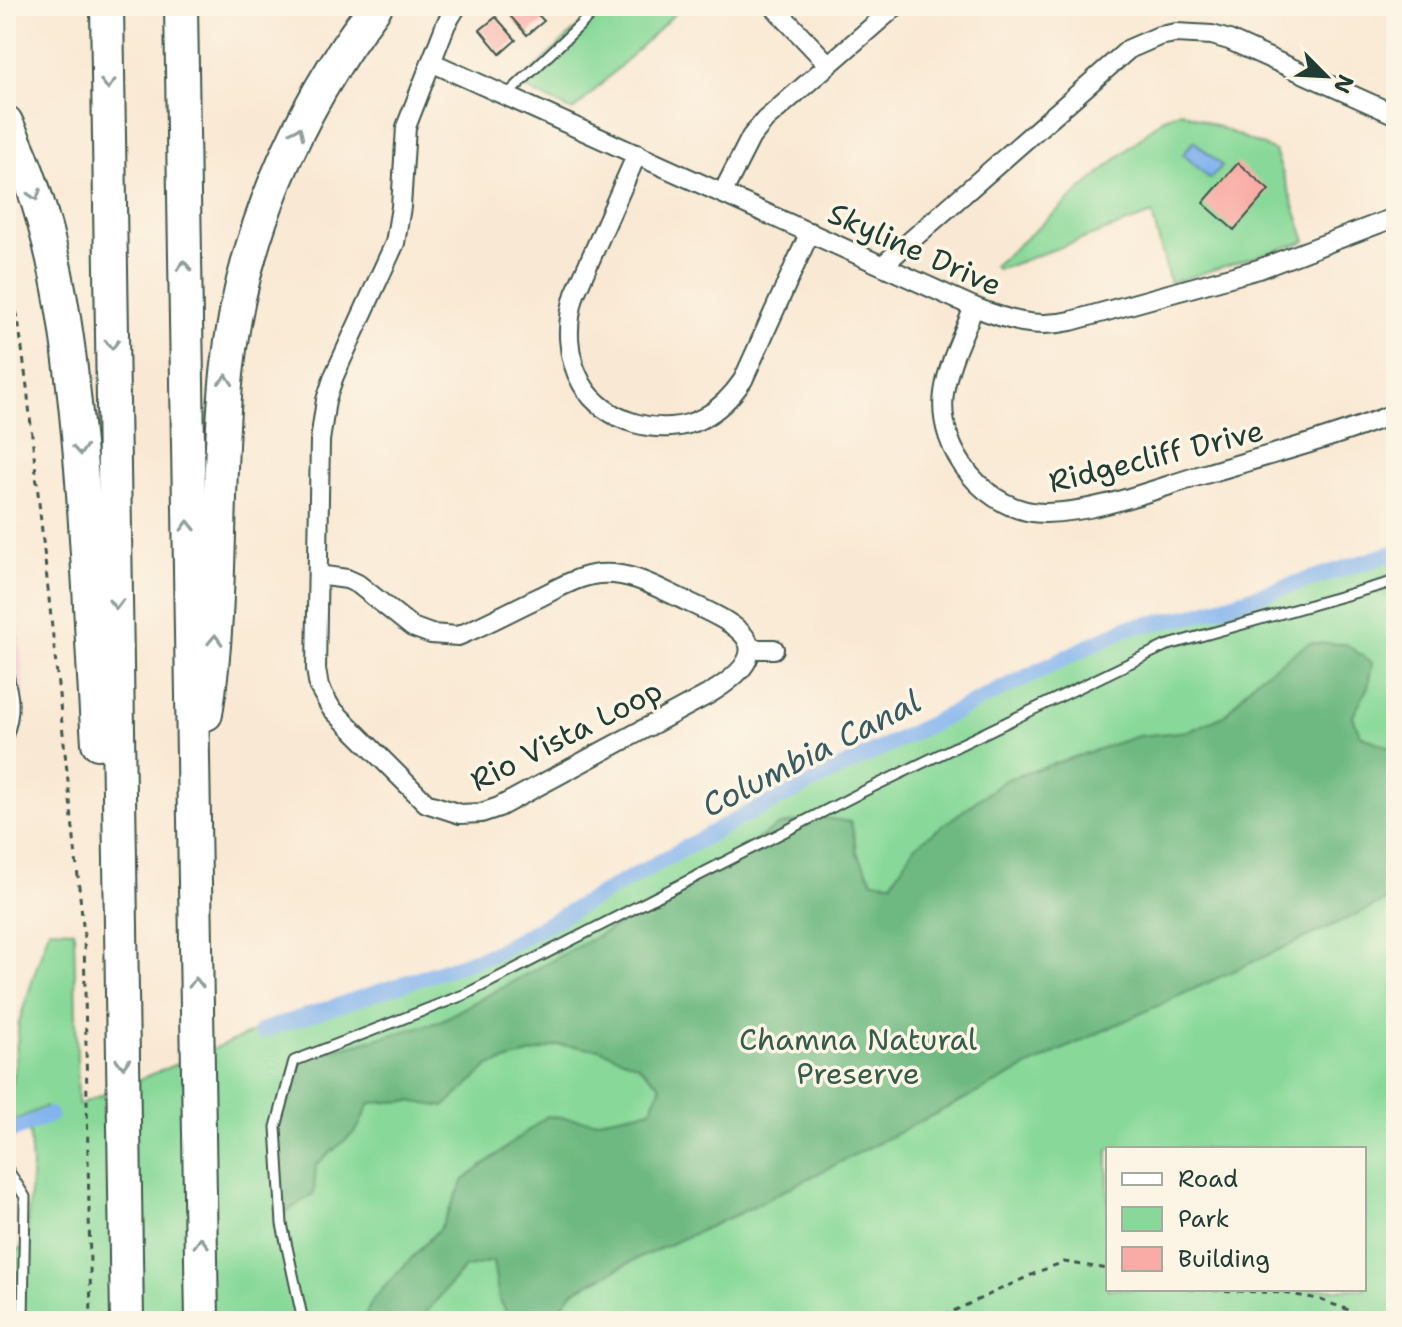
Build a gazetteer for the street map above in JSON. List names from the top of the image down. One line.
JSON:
{"streets":{"street":["Skyline Drive","Ridgecliff Drive","Rio Vista Loop"]},"crossings":[["Skyline Drive","Ridgecliff Drive"]],"water":["Columbia Canal"],"parks":["Chamna Natural Preserve"],"legend":["Road","Park","Building"],"north":"bottom right"}
